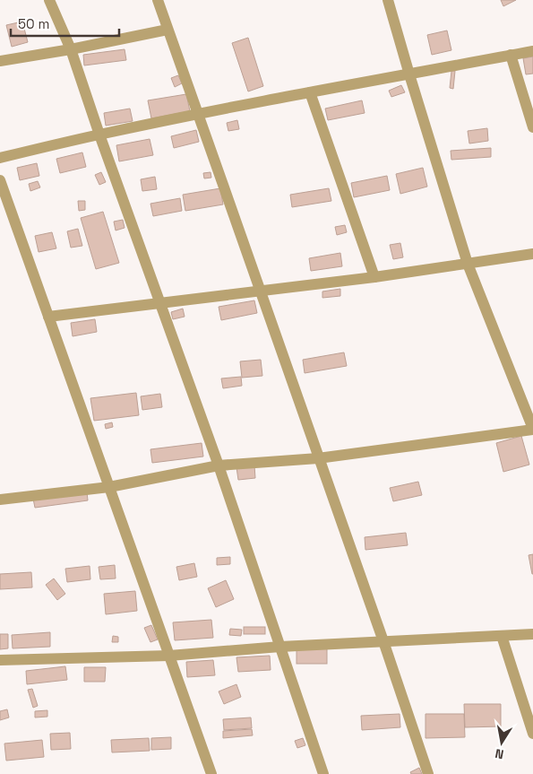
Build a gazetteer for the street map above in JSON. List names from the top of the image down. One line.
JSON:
{"scale_bar":"50 m","north":"bottom"}
